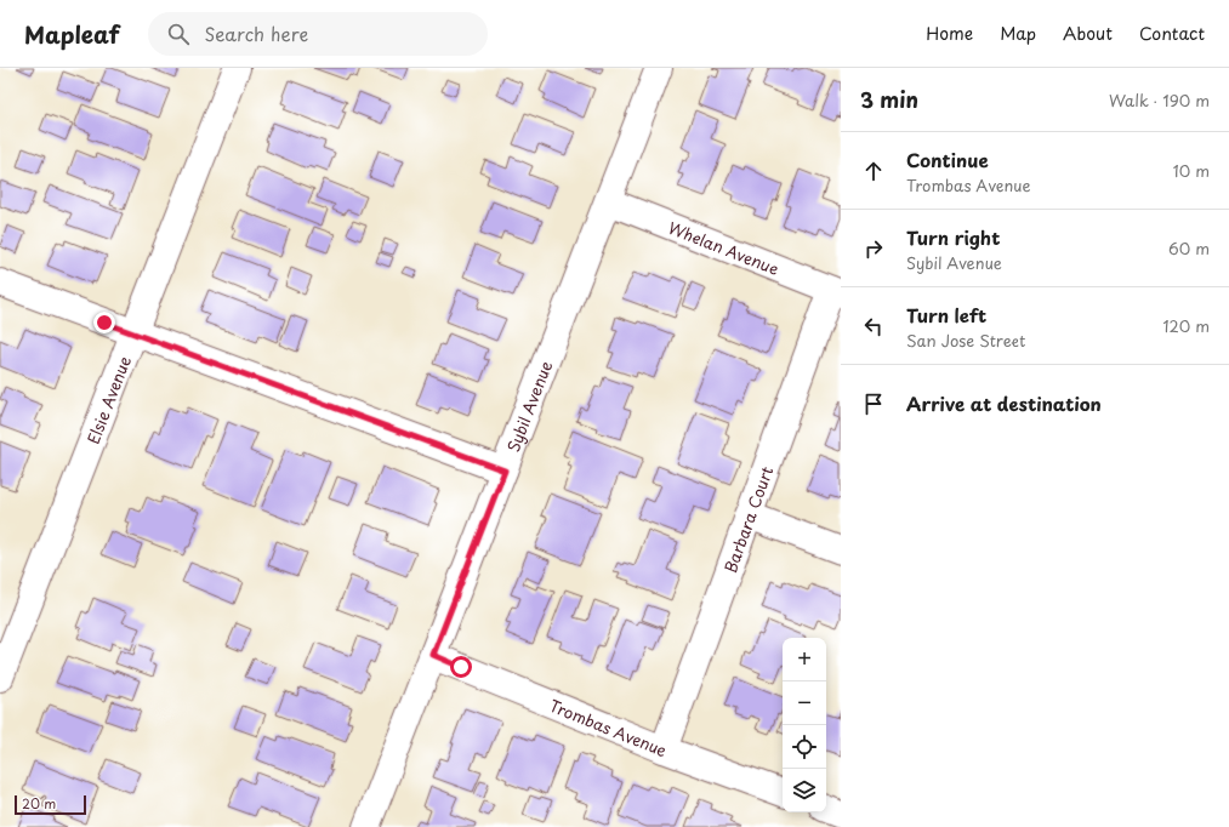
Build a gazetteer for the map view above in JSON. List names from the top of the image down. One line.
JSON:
{"streets":{"street":["Whelan Avenue","Elsie Avenue","Sybil Avenue","Barbara Court","Trombas Avenue"]},"crossings":[["Whelan Avenue","Sybil Avenue"],["Whelan Avenue","Barbara Court"],["Sybil Avenue","Trombas Avenue"],["Barbara Court","Trombas Avenue"]],"scale_bar":"20 m","page":{"header":"Mapleaf","search":"Search here","nav":["Home","Map","About","Contact"],"heading":["3 min","Walk · 190 m"],"list":[["Continue","Trombas Avenue","10 m"],["Turn right","Sybil Avenue","60 m"],["Turn left","San Jose Street","120 m"],"Arrive at destination"],"map_buttons":["+","−"],"scale":"20 m"}}
